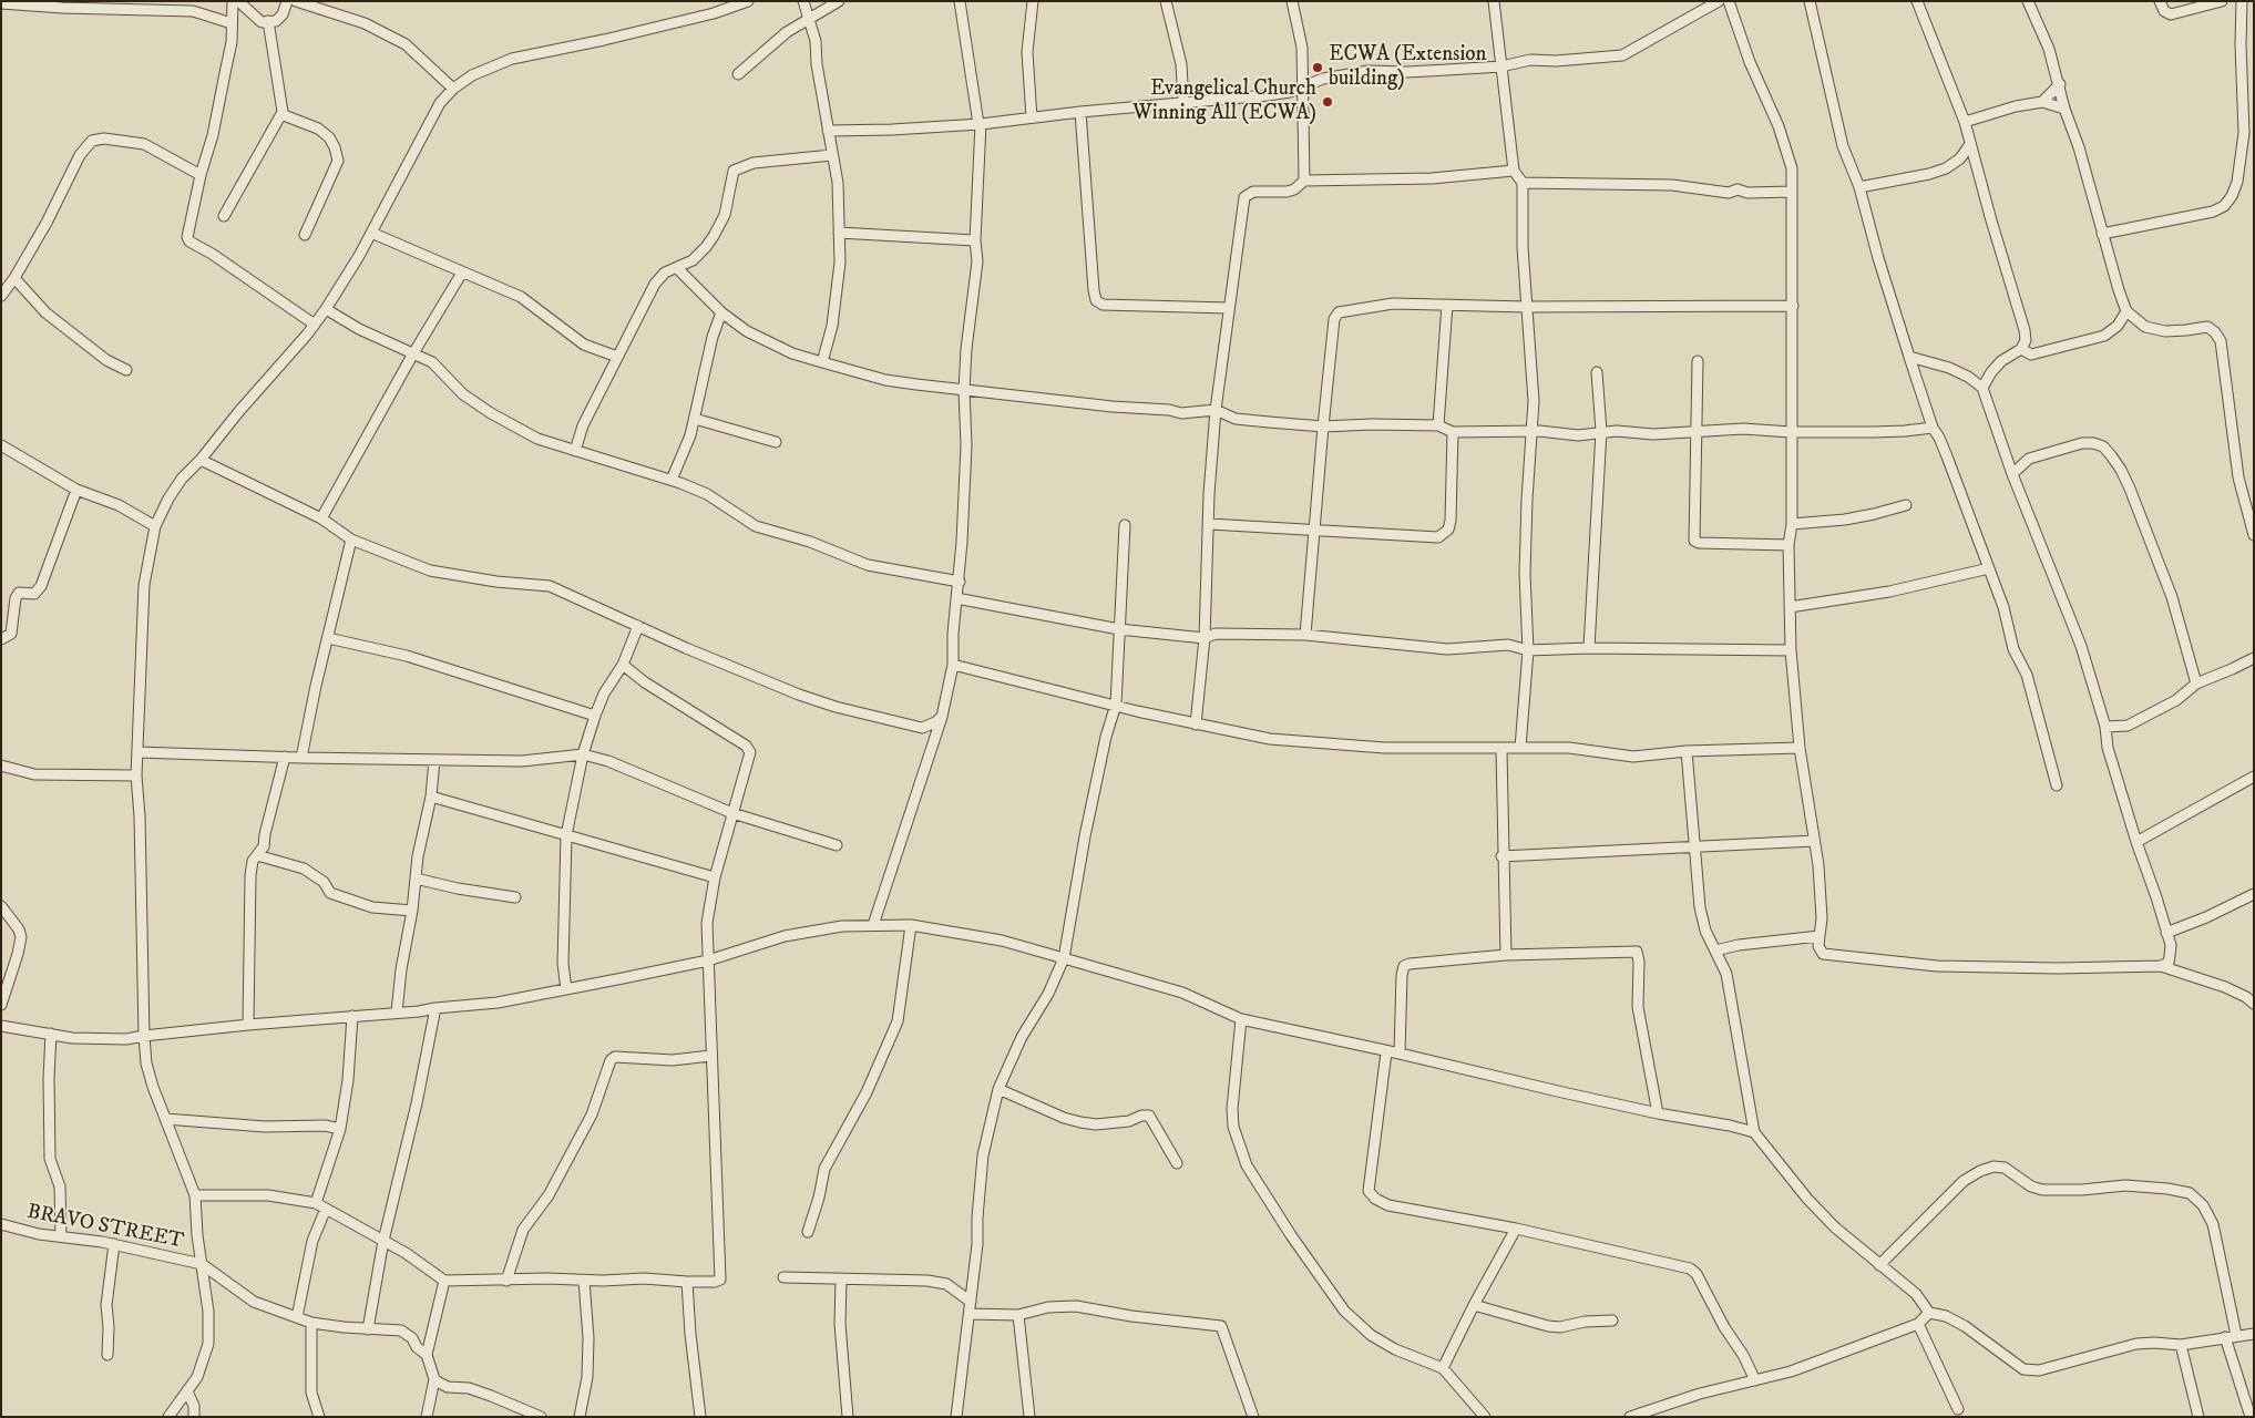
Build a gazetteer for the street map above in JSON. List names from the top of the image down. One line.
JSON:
{"streets":{"street":["BRAVO STREET"]},"places":["ECWA (Extension building)","Evangelical Church Winning All (ECWA)"]}
